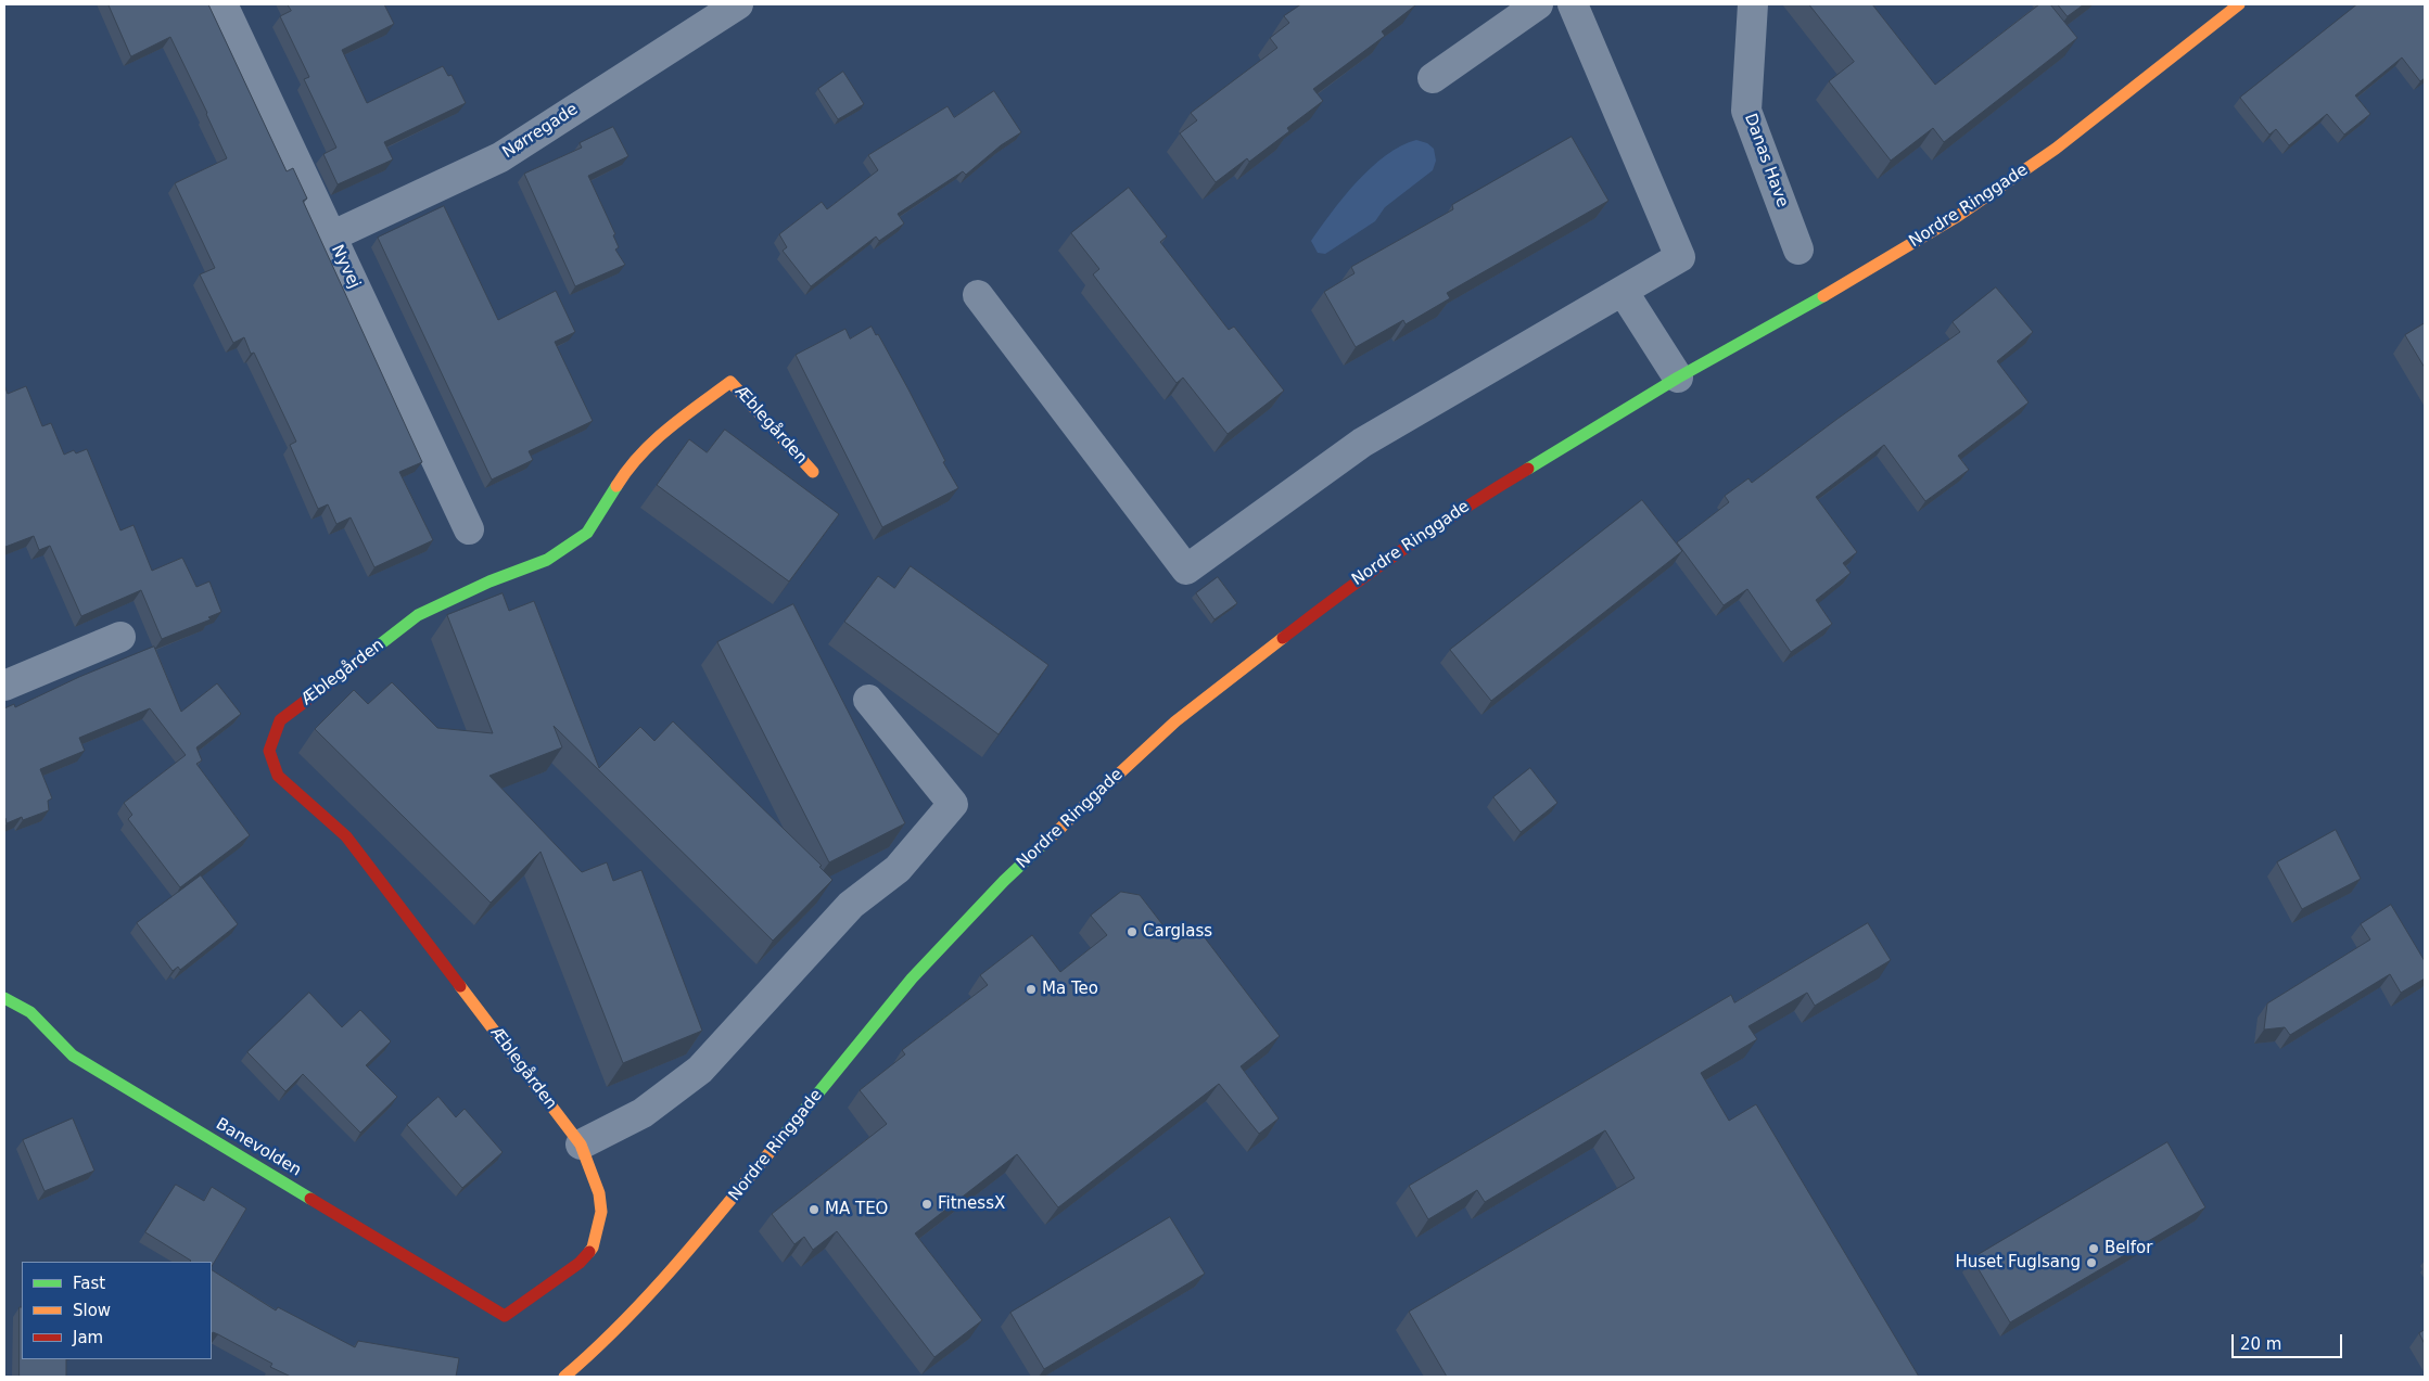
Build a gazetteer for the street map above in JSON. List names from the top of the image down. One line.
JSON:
{"streets":{"street":["Nørregade","Danas Have","Nordre Ringgade","Nyvej","Æblegården","Banevolden"]},"crossings":[["Nørregade","Nyvej"],["Æblegården","Banevolden"]],"places":["Carglass","Ma Teo","FitnessX","MA TEO","Belfor","Huset Fuglsang"],"legend":["Fast","Slow","Jam"],"scale_bar":"20 m"}
